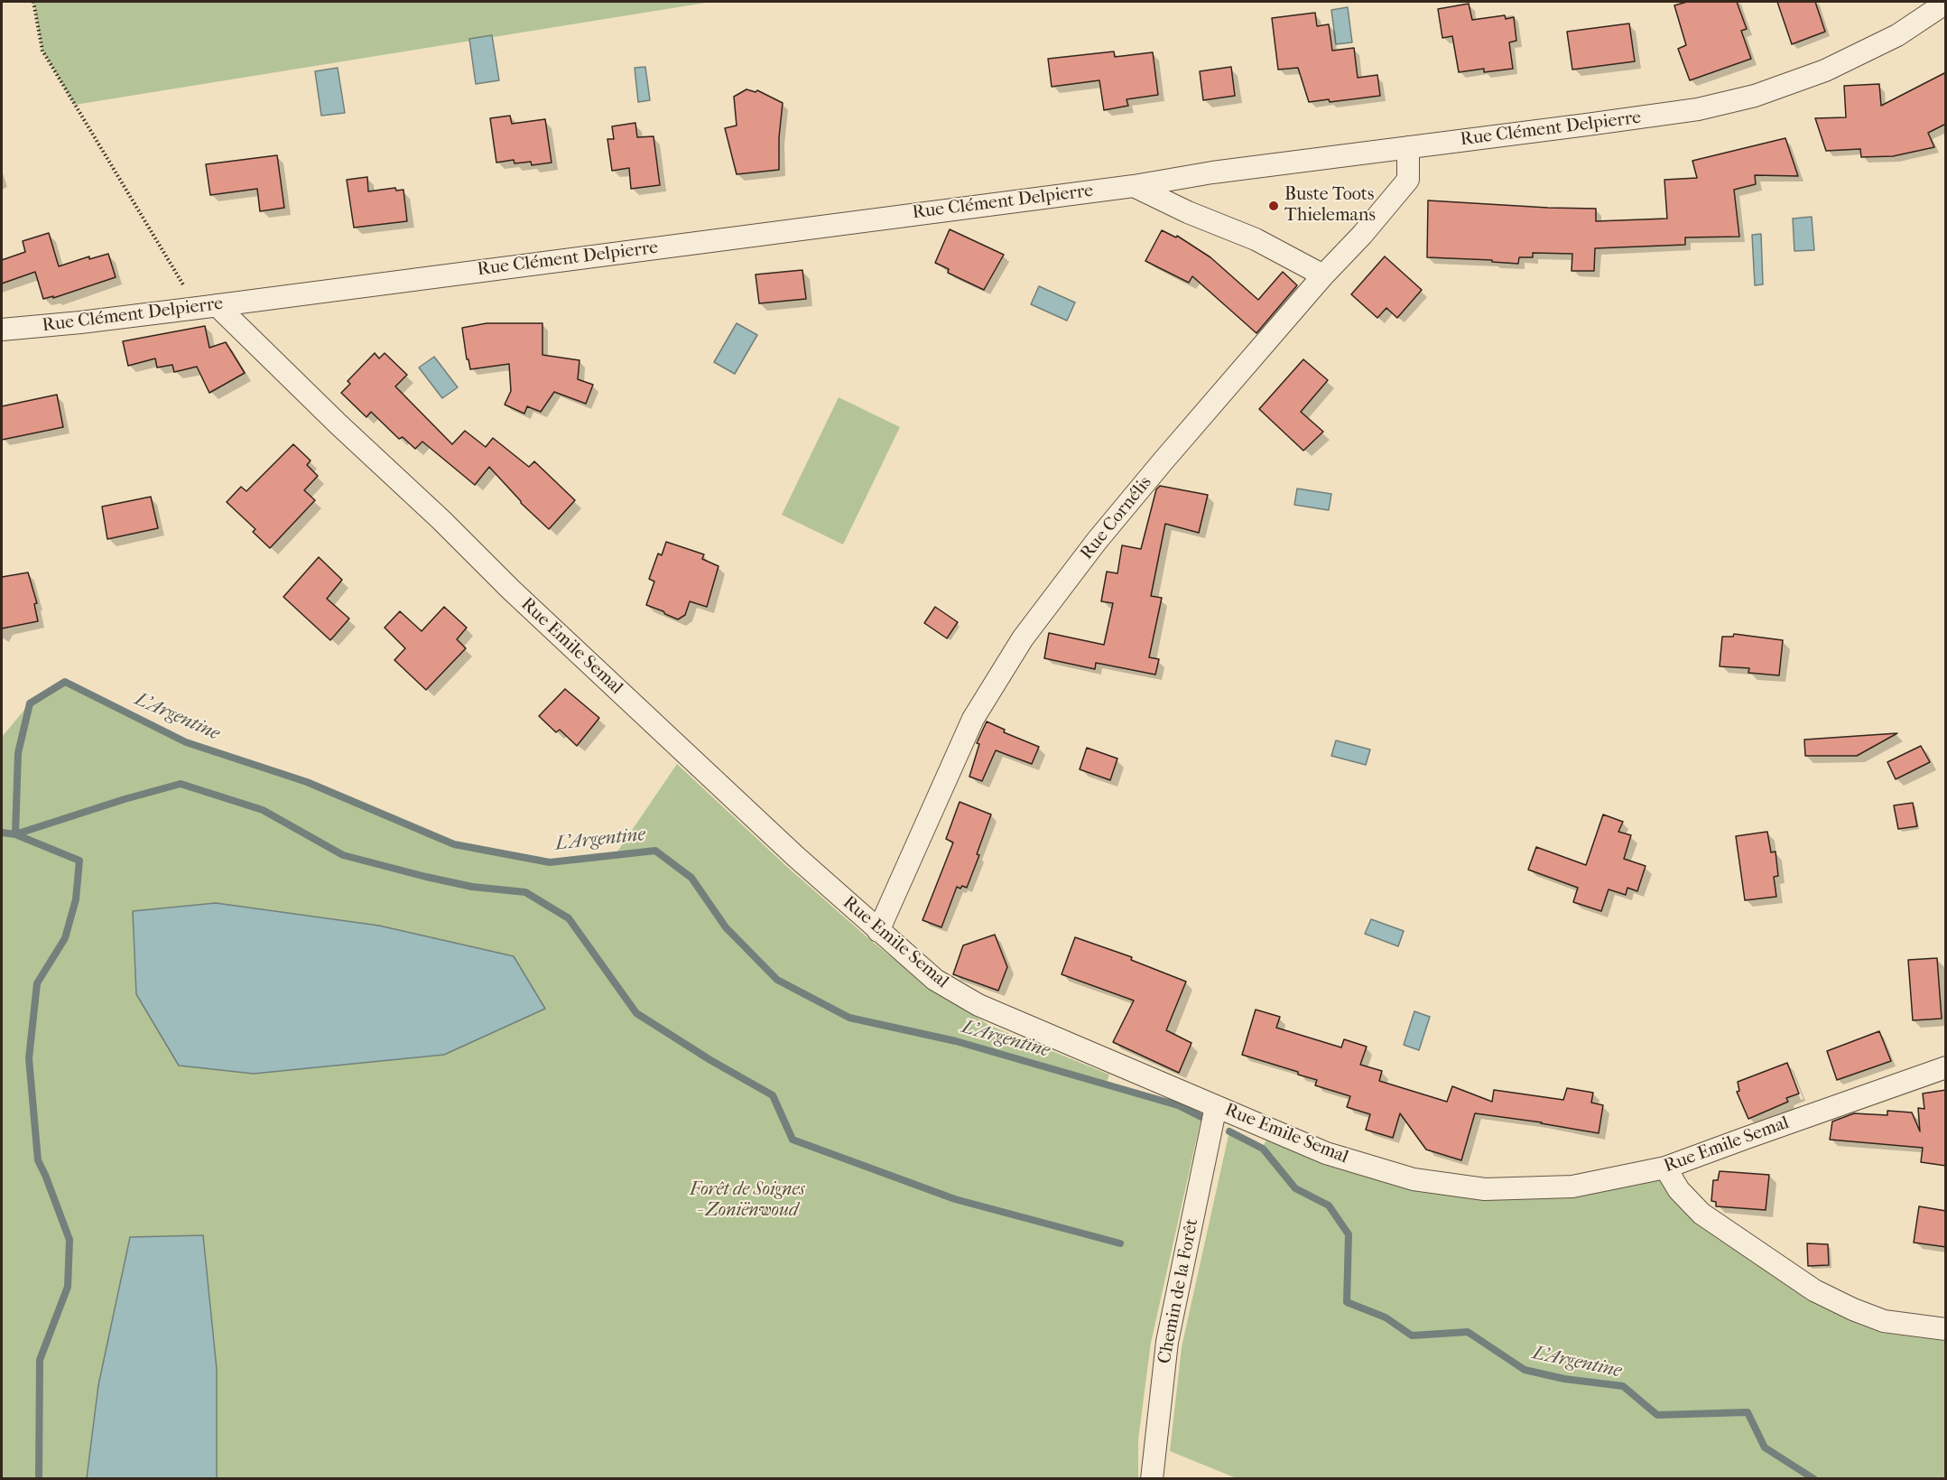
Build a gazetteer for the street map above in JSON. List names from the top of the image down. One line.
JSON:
{"streets":{"street":["Rue Clément Delpierre","Rue Cornélis","Rue Emile Semal","Chemin de la Forêt"]},"crossings":[["Rue Clément Delpierre","Rue Cornélis"],["Rue Clément Delpierre","Rue Emile Semal"],["Rue Cornélis","Rue Emile Semal"],["Rue Emile Semal","Chemin de la Forêt"]],"water":["L'Argentine"],"parks":["Forêt de Soignes - Zoniënwoud"],"places":["Buste Toots Thielemans"]}
